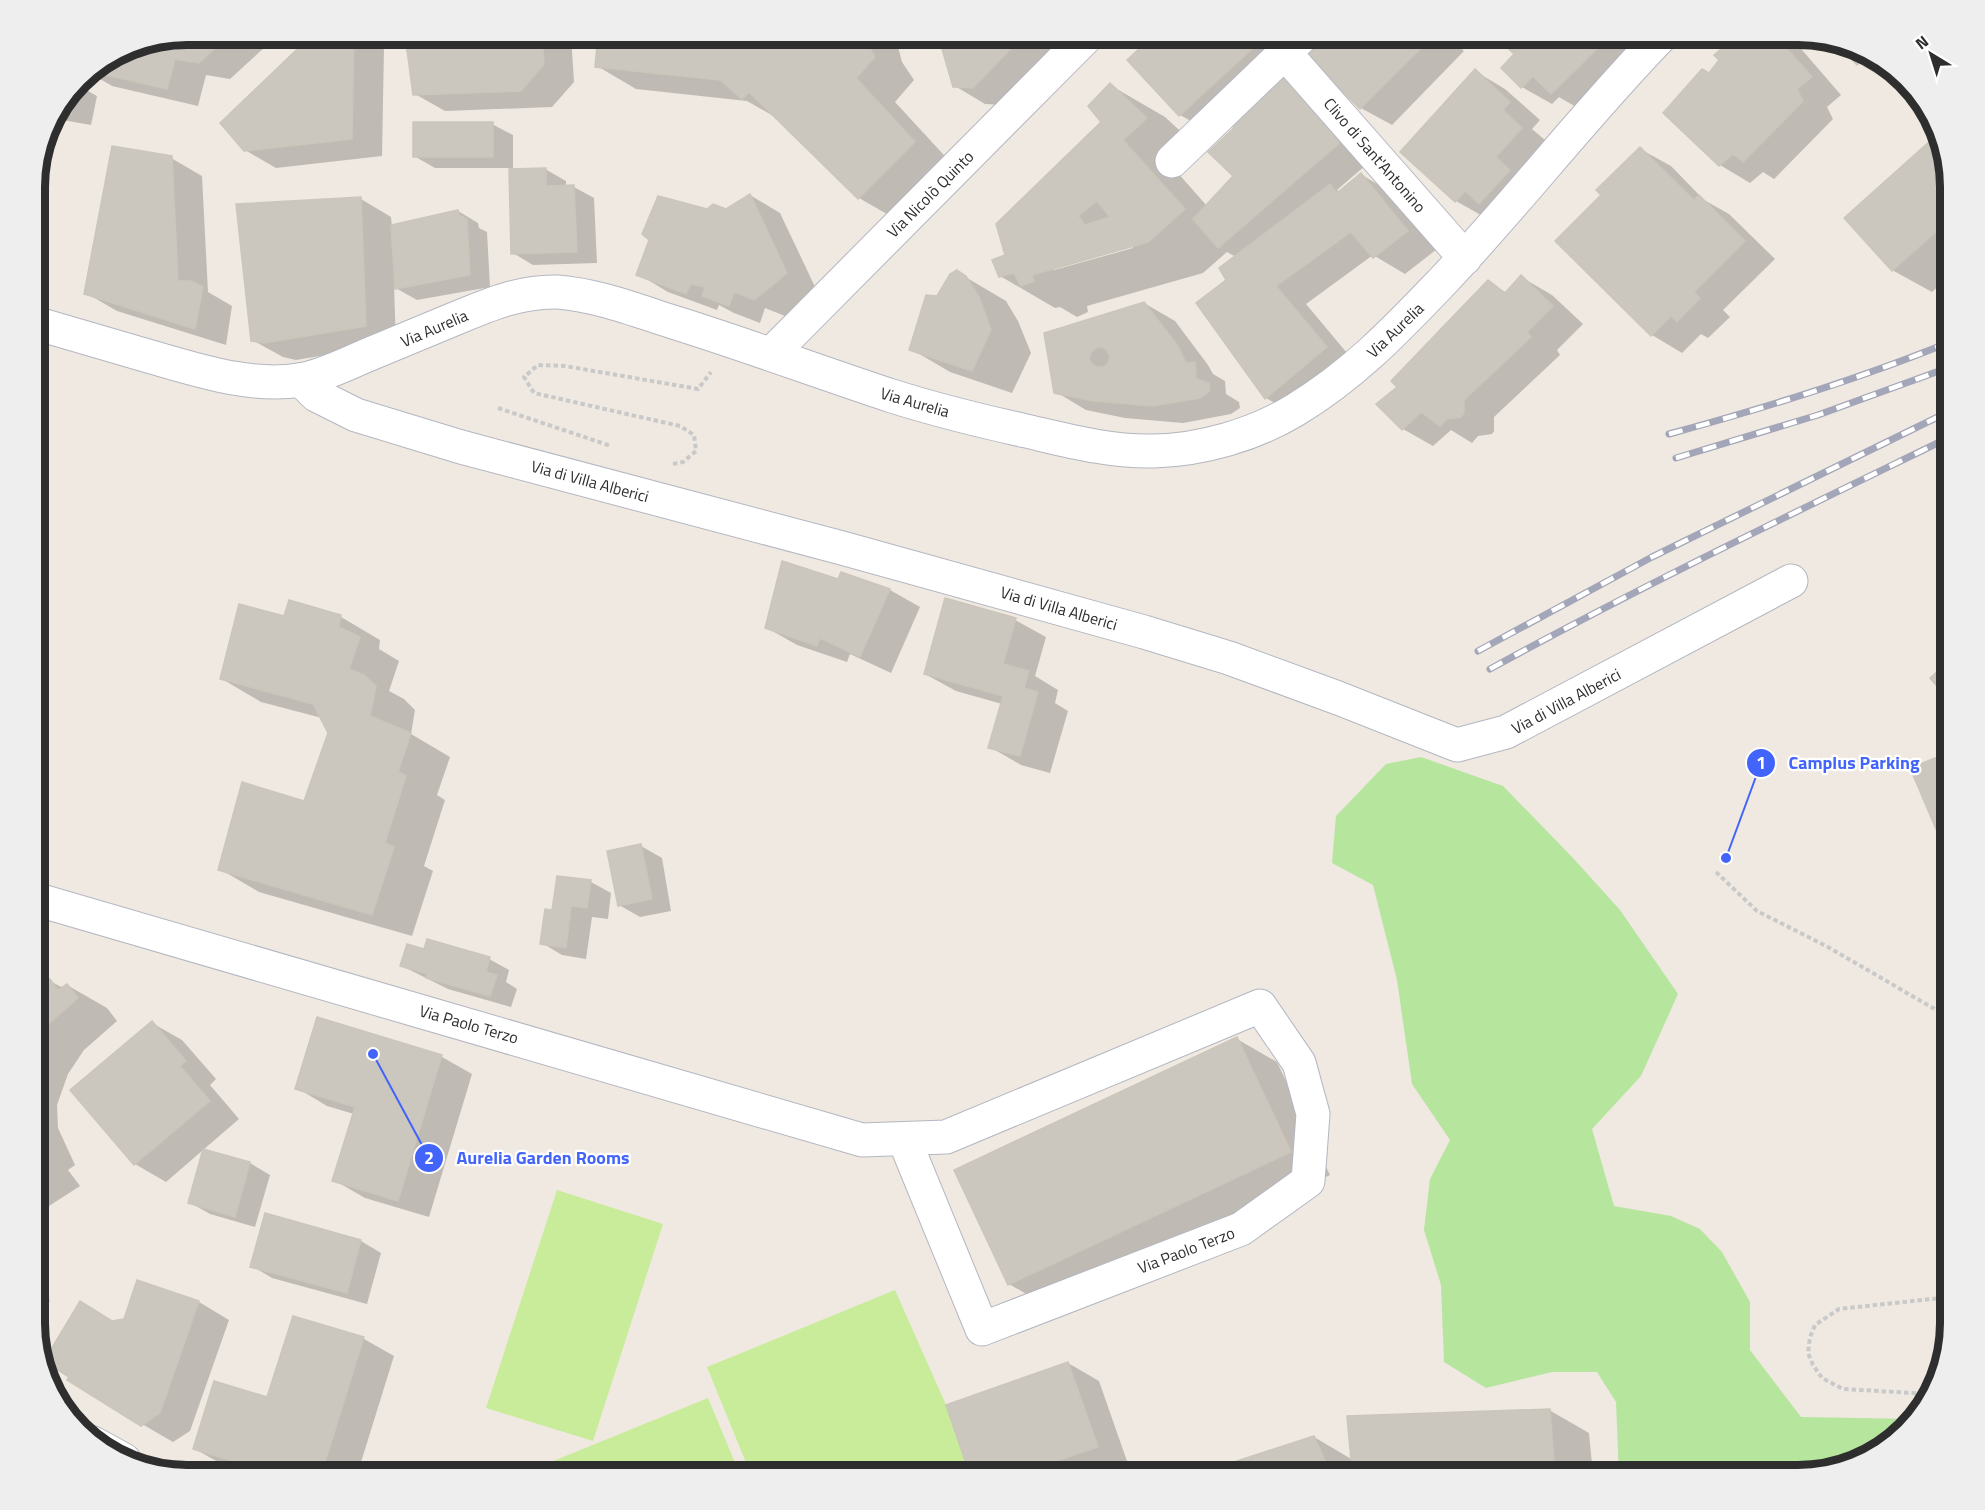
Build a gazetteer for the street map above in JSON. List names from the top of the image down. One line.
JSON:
{"streets":{"street":["Clivo di Sant'Antonino","Via Nicolò Quinto","Via Aurelia","Via di Villa Alberici","Via Paolo Terzo"]},"crossings":[["Clivo di Sant'Antonino","Via Aurelia"],["Via Nicolò Quinto","Via Aurelia"],["Via Aurelia","Via di Villa Alberici"]],"places":["Camplus Parking","Aurelia Garden Rooms"],"north":"top left"}
